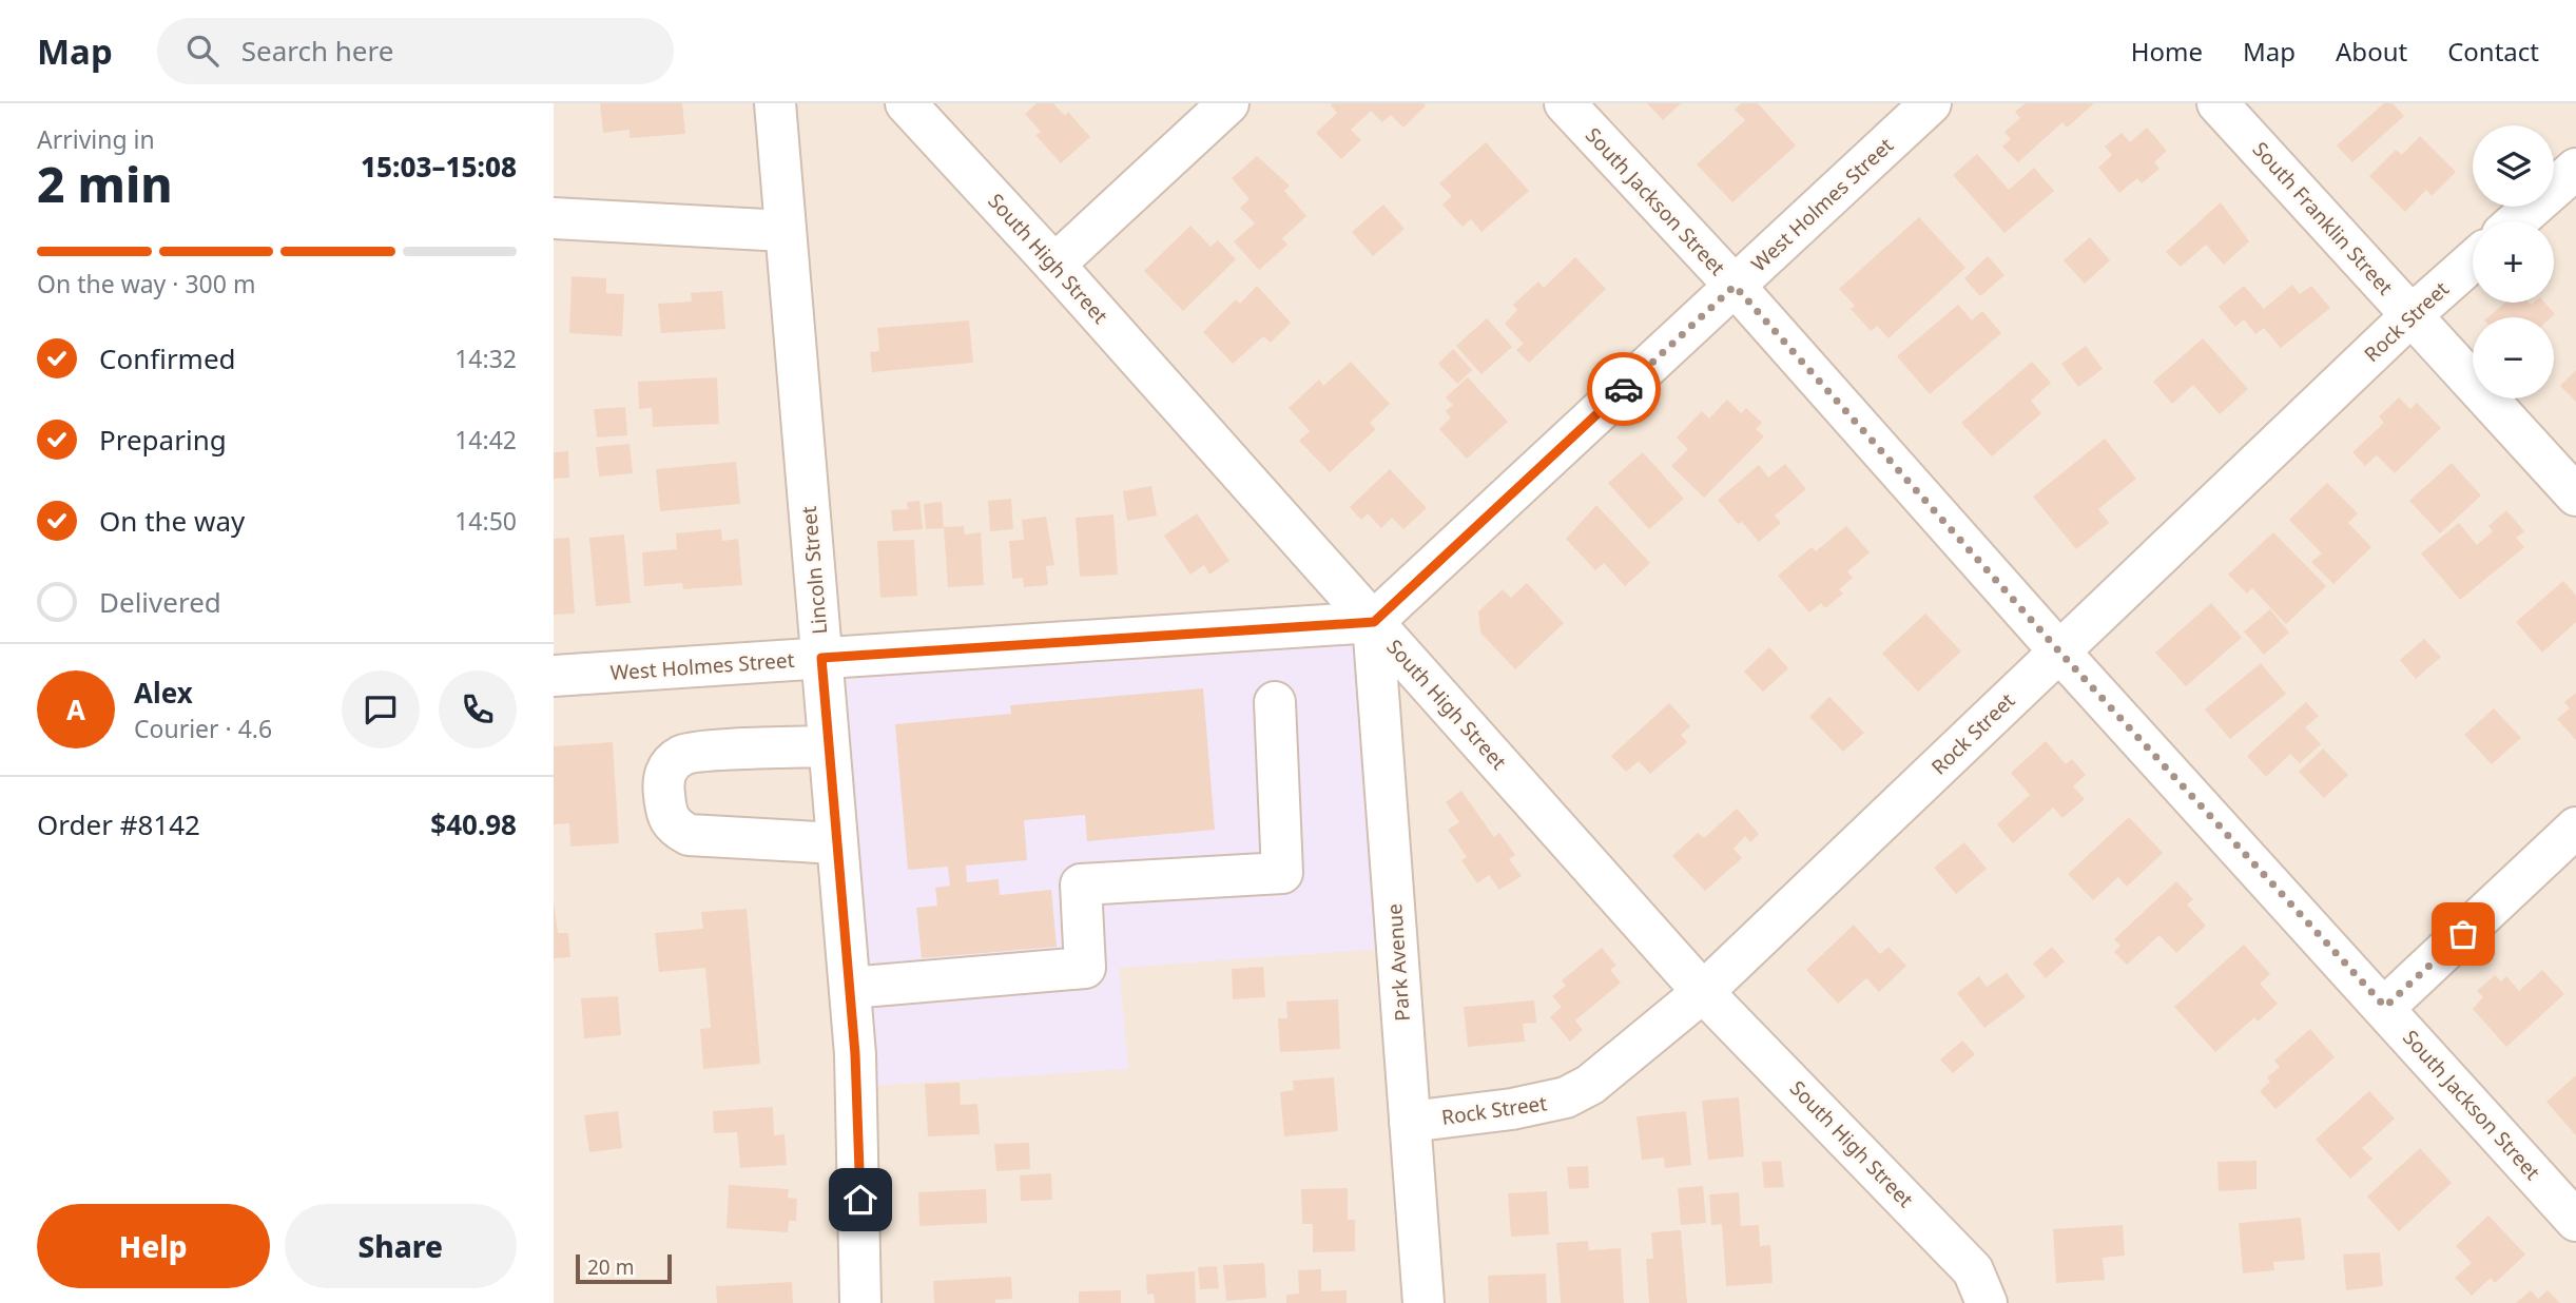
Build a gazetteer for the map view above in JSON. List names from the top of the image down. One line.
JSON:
{"streets":{"street":["South Jackson Street","West Holmes Street","South Franklin Street","South High Street","Rock Street","Lincoln Street","Park Avenue"]},"crossings":[["South Jackson Street","West Holmes Street"],["South Jackson Street","Rock Street"],["West Holmes Street","South High Street"],["West Holmes Street","Lincoln Street"],["West Holmes Street","Park Avenue"],["South Franklin Street","Rock Street"],["South High Street","Rock Street"],["South High Street","Park Avenue"],["Rock Street","Park Avenue"]],"scale_bar":"20 m","page":{"header":"Map","search":"Search here","nav":["Home","Map","About","Contact"],"heading":["2 min","Arriving in","15:03–15:08"],"panel":["Alex","Courier · 4.6","Order #8142","$40.98"],"map_buttons":["+","−"],"bar":"On the way · 300 m","list":[["Confirmed","14:32"],["Preparing","14:42"],["On the way","14:50"],"Delivered"],"round":"A","buttons":["Help","Share"],"scale":"20 m"}}
